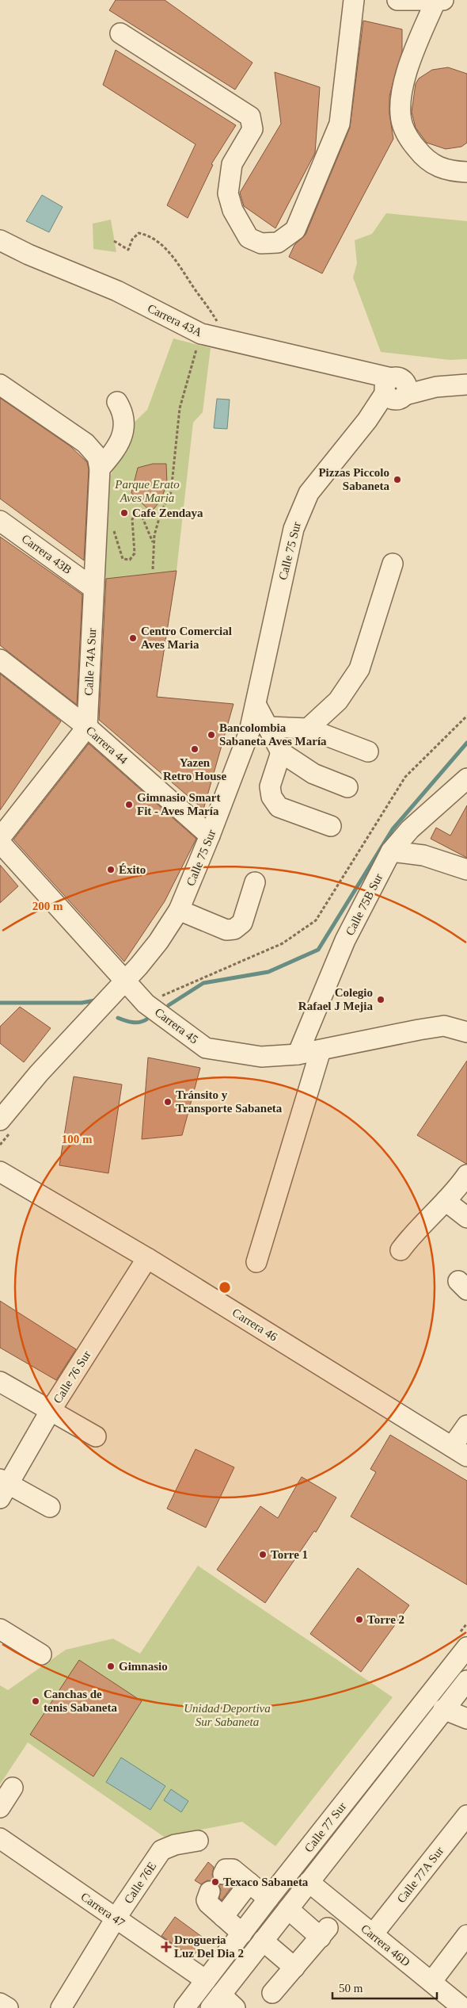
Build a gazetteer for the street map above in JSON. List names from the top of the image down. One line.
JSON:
{"streets":{"street":["Carrera 43A","Calle 75 Sur","Carrera 43B","Calle 74A Sur","Carrera 44","Calle 75B Sur","Carrera 45","Carrera 46","Calle 76 Sur","Calle 77 Sur","Calle 77A Sur","Calle 76E","Carrera 47","Carrera 46D"]},"crossings":[["Carrera 43A","Calle 75 Sur"],["Calle 75 Sur","Carrera 44"],["Calle 75 Sur","Carrera 45"],["Carrera 43B","Calle 74A Sur"],["Calle 74A Sur","Carrera 44"],["Calle 75B Sur","Carrera 45"],["Carrera 46","Calle 76 Sur"],["Calle 77 Sur","Carrera 47"],["Calle 77 Sur","Carrera 46D"],["Calle 77A Sur","Carrera 46D"],["Calle 76E","Carrera 47"]],"parks":["Parque Erato Aves Maria","Unidad Deportiva Sur Sabaneta"],"places":{"other":["Pizzas Piccolo Sabaneta","Cafe Zendaya","Centro Comercial Aves Maria","Bancolombia Sabaneta Aves María","Yazen Retro House","Gimnasio Smart Fit - Aves María","Éxito","Colegio Rafael J Mejia","Tránsito y Transporte Sabaneta","Torre 1","Torre 2","Gimnasio","Canchas de tenis Sabaneta","Texaco Sabaneta"],"health":["Drogueria Luz Del Dia 2"]},"scale_bar":"50 m","rings":["200 m","100 m"]}
